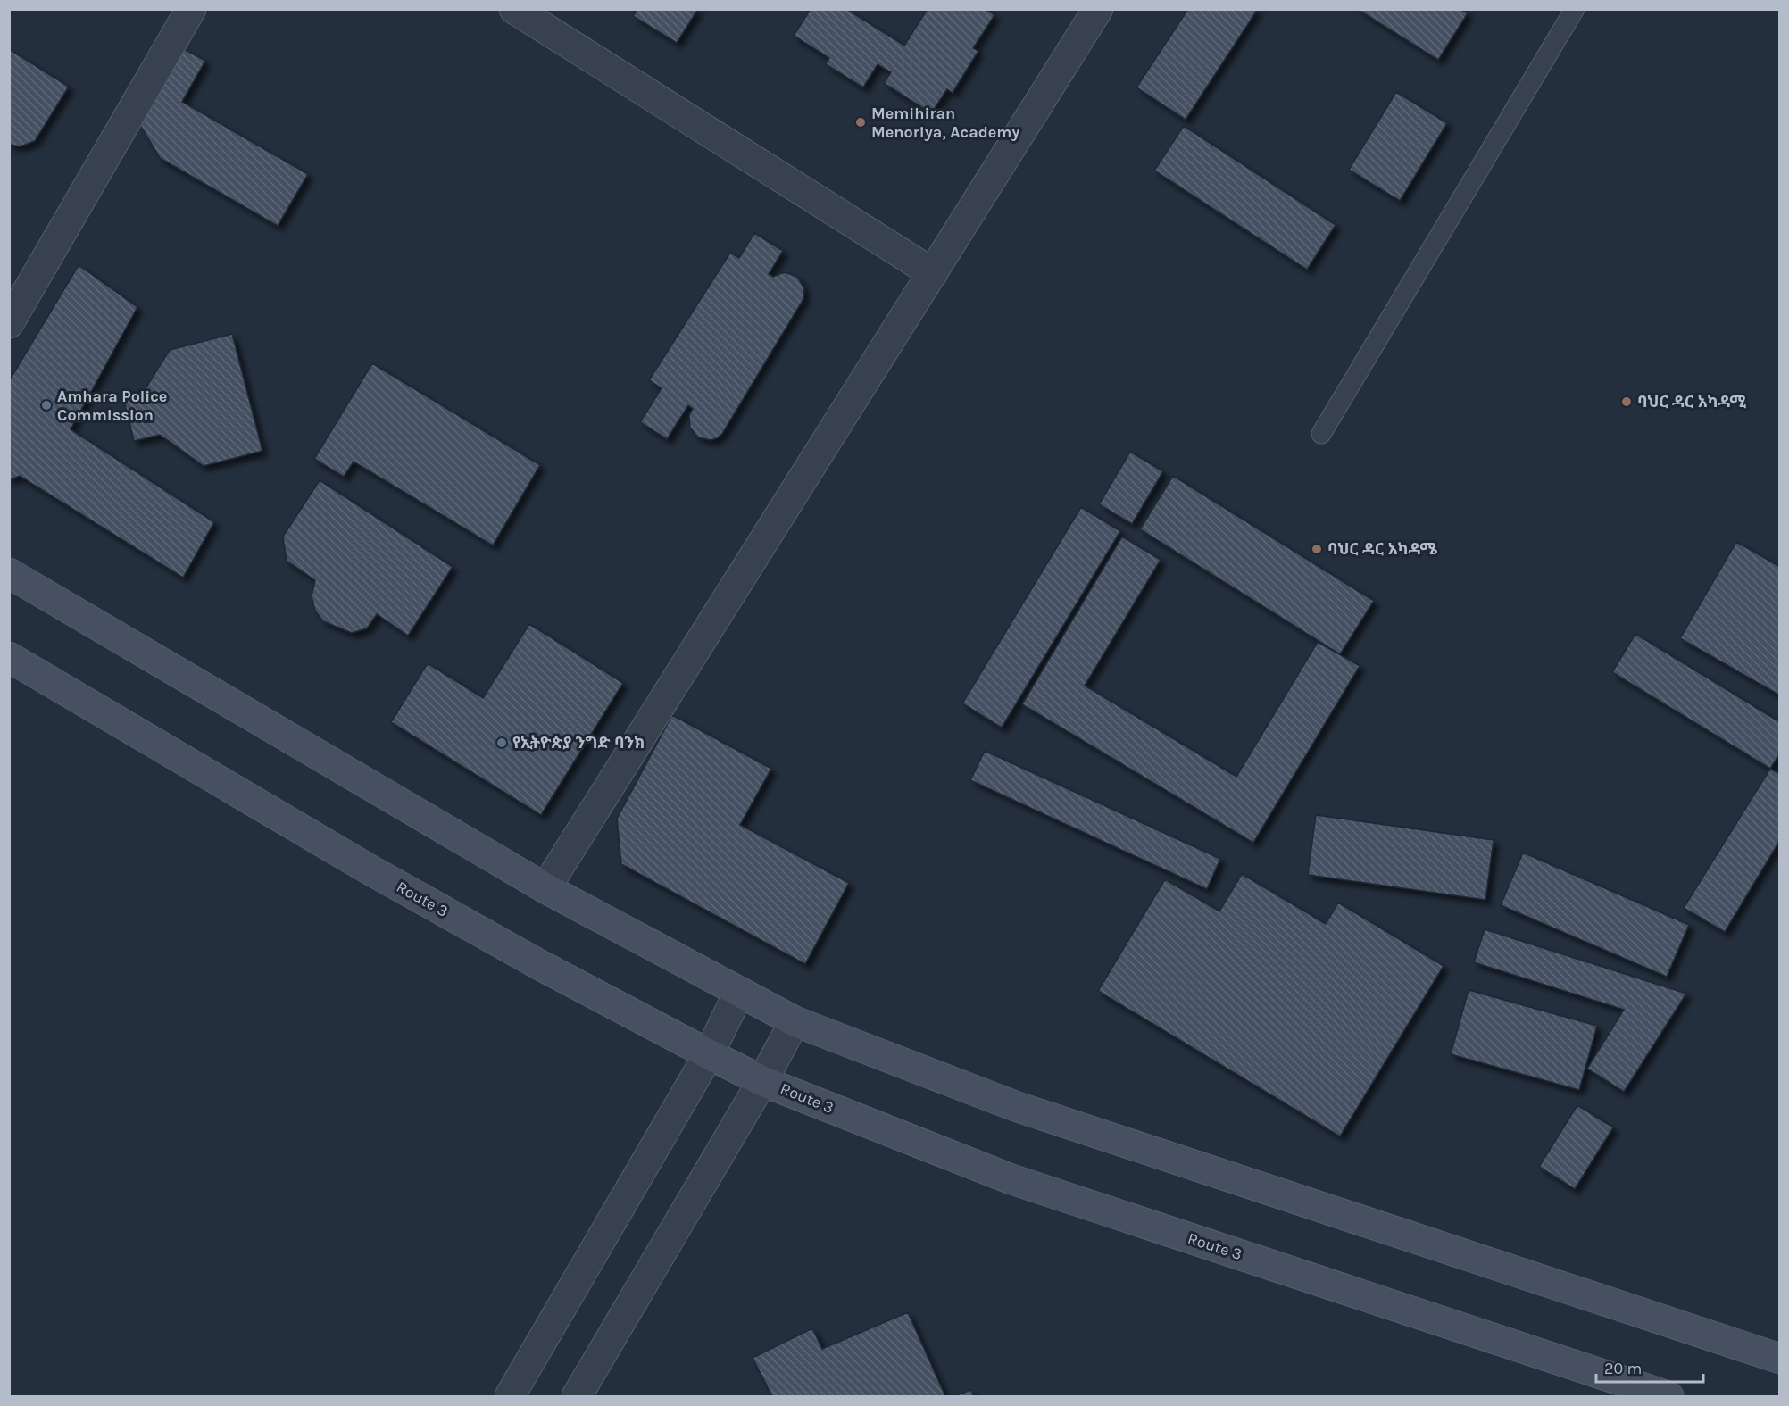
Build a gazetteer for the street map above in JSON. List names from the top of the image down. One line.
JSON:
{"streets":{"main road":["Route 3"]},"places":["Memihiran Menoriya, Academy","ባህር ዳር አካዳሚ","Amhara Police Commission","ባህር ዳር አካዳሜ","የኢትዮጵያ ንግድ ባንክ"],"scale_bar":"20 m"}
